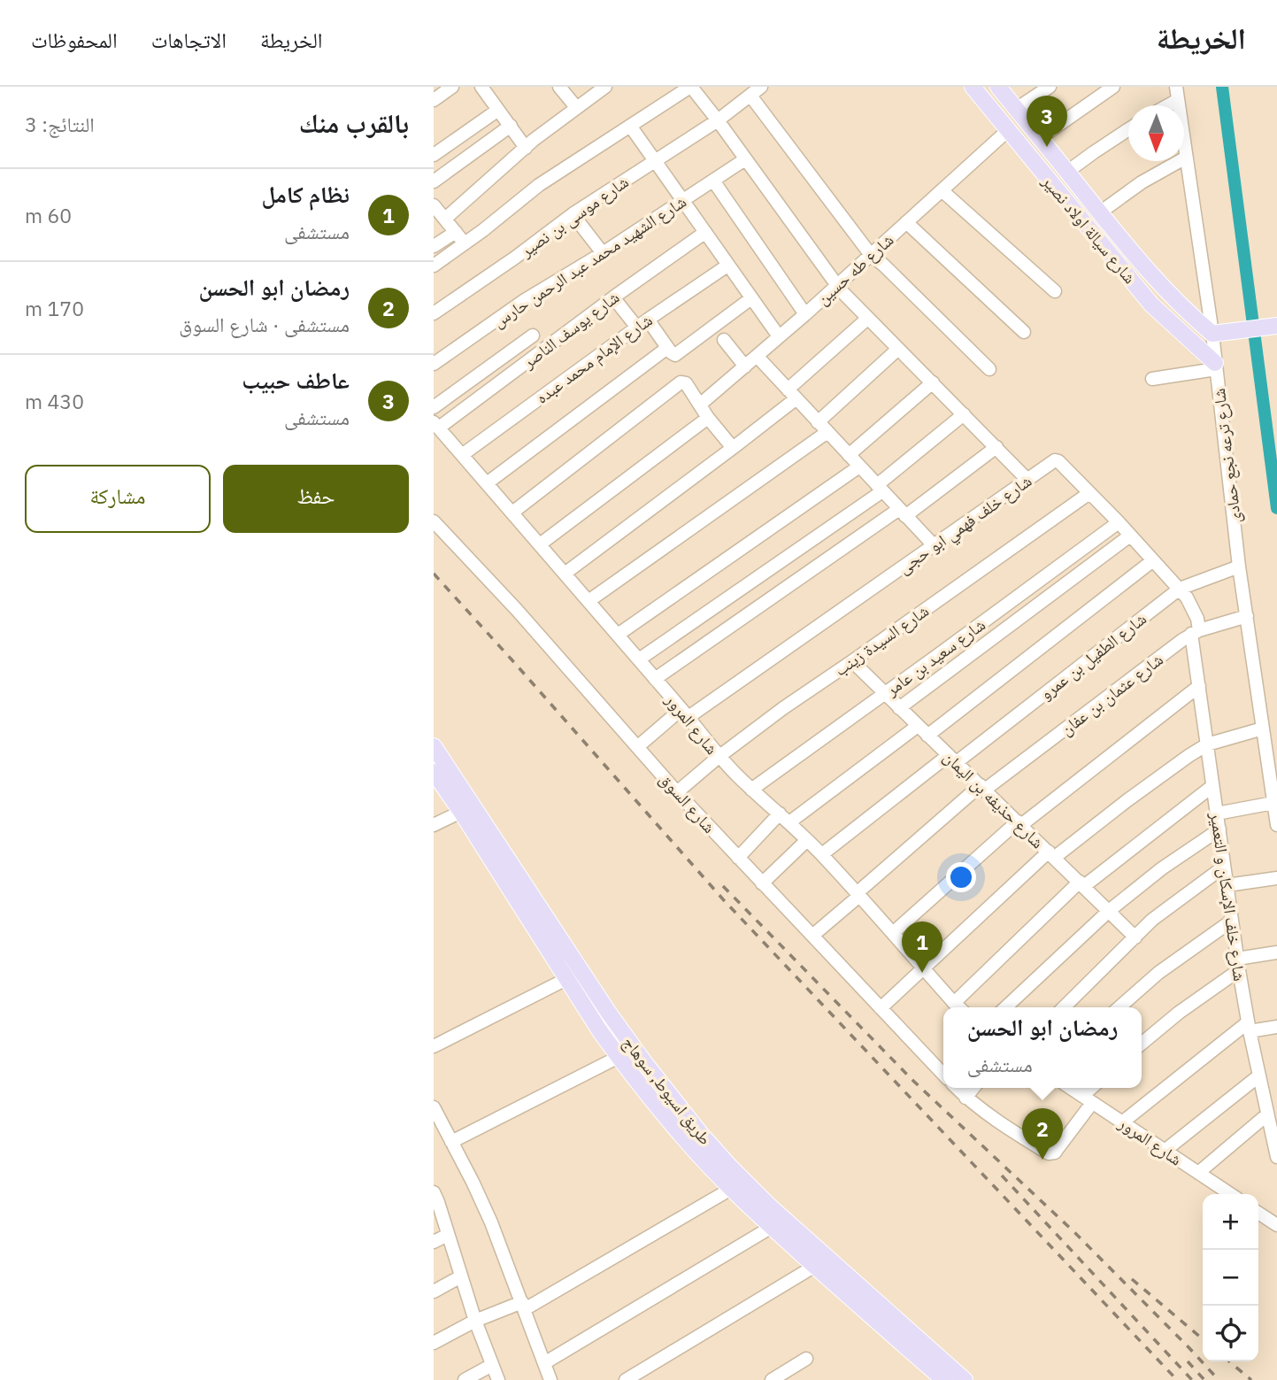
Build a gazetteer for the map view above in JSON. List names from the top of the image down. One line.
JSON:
{"streets":{"main road":["شارع سيالة اولاد نصير","طريق اسيوط, سوهاج"],"street":["شارع موسى بن نصير","شارع الشهيد محمد عبد الرحمن حارس","شارع طه حسين","شارع يوسف الناصر","شارع الإمام محمد عبده","شارع ترعه نجع حمادى","شارع خلف فهمي ابو حجى","شارع السيدة زينب","شارع الطفيل بن عمرو","شارع سعيد بن عامر","شارع عثمان بن عفان","شارع المرور","شارع حذيفه بن اليمان","شارع السوق","شارع خلف الإسكان و التعمير"]},"crossings":[["شارع سيالة اولاد نصير","شارع طه حسين"],["شارع سيالة اولاد نصير","شارع ترعه نجع حمادى"],["شارع يوسف الناصر","شارع المرور"],["شارع الإمام محمد عبده","شارع المرور"],["شارع ترعه نجع حمادى","شارع الطفيل بن عمرو"],["شارع ترعه نجع حمادى","شارع عثمان بن عفان"],["شارع خلف فهمي ابو حجى","شارع السيدة زينب"],["شارع خلف فهمي ابو حجى","شارع الطفيل بن عمرو"],["شارع خلف فهمي ابو حجى","شارع سعيد بن عامر"],["شارع خلف فهمي ابو حجى","شارع عثمان بن عفان"],["شارع خلف فهمي ابو حجى","شارع المرور"],["شارع خلف فهمي ابو حجى","شارع السوق"],["شارع خلف فهمي ابو حجى","شارع خلف الإسكان و التعمير"],["شارع السيدة زينب","شارع المرور"],["شارع السيدة زينب","شارع حذيفه بن اليمان"],["شارع السيدة زينب","شارع السوق"],["شارع الطفيل بن عمرو","شارع المرور"],["شارع الطفيل بن عمرو","شارع حذيفه بن اليمان"],["شارع سعيد بن عامر","شارع المرور"],["شارع سعيد بن عامر","شارع حذيفه بن اليمان"],["شارع عثمان بن عفان","شارع المرور"],["شارع عثمان بن عفان","شارع حذيفه بن اليمان"],["شارع عثمان بن عفان","شارع السوق"],["شارع عثمان بن عفان","شارع خلف الإسكان و التعمير"]],"north":"bottom","page":{"header":"الخريطة","nav":["الخريطة","الاتجاهات","المحفوظات"],"heading":["بالقرب منك","النتائج: 3"],"pins":["3","1","2"],"list":[{"mark":"1","name":"نظام كامل","note":"مستشفى","value":"60 m"},{"mark":"2","name":"رمضان ابو الحسن","note":"مستشفى · شارع السوق","value":"170 m"},{"mark":"3","name":"عاطف حبيب","note":"مستشفى","value":"430 m"}],"buttons":["حفظ","مشاركة"],"popup":["رمضان ابو الحسن","مستشفى"],"map_buttons":["+","−"]}}
